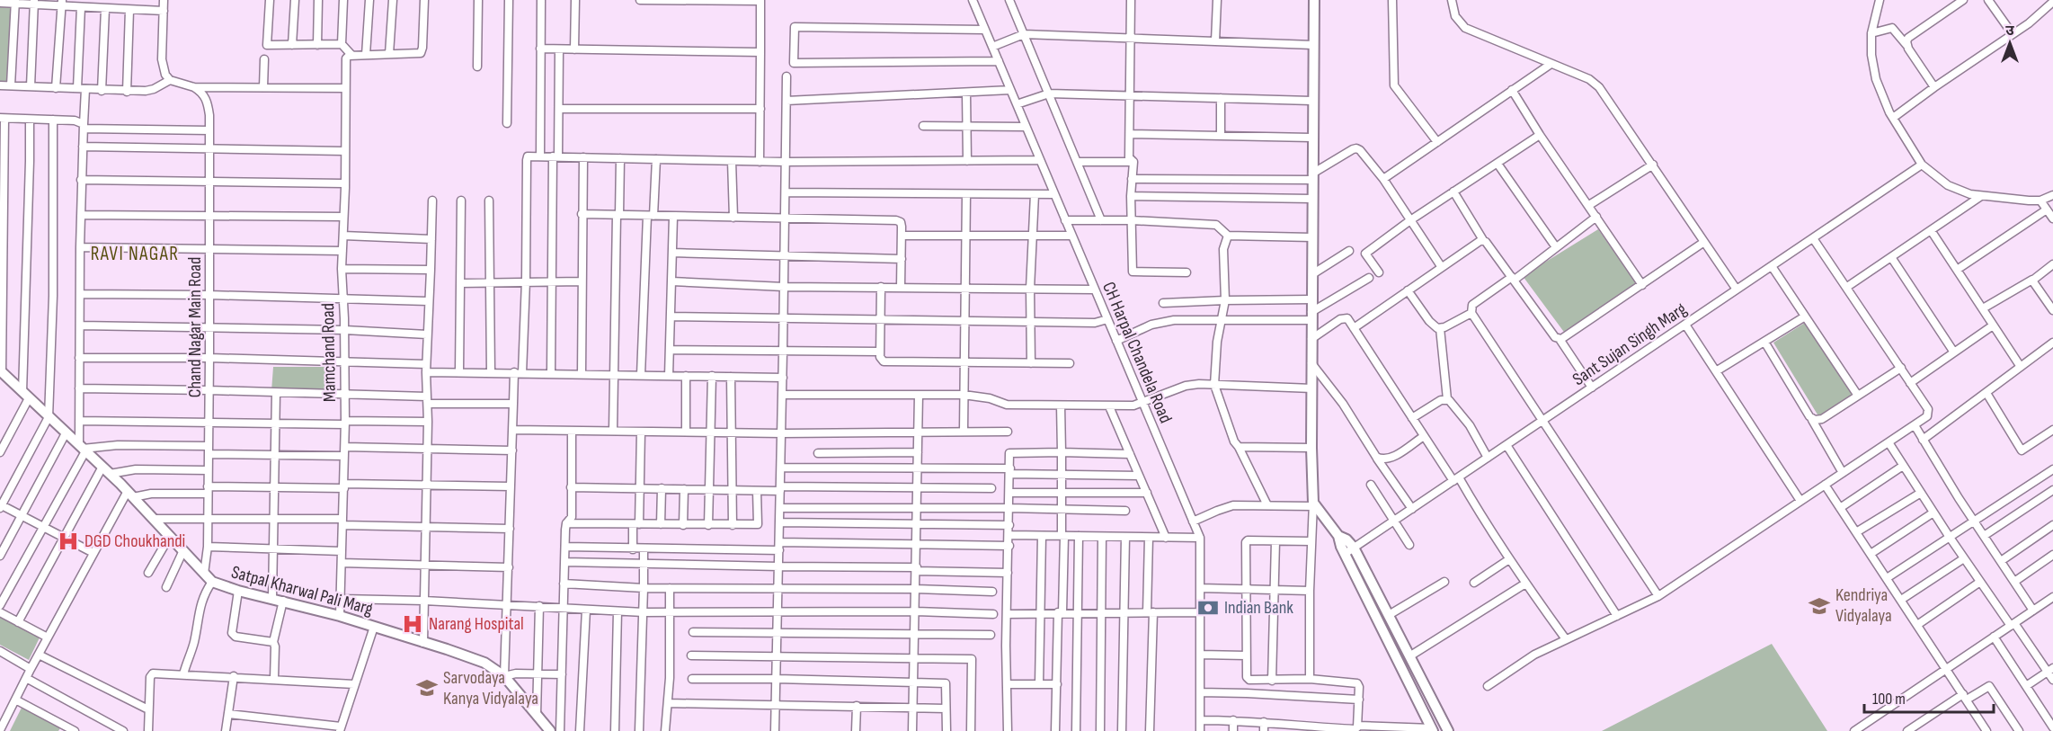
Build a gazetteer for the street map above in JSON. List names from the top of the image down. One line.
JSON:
{"streets":{"street":["Chand Nagar Main Road","Sant Sujan Singh Marg","Mamchand Road","CH Harpal Chandela Road","Satpal Kharwal Pali Marg"]},"crossings":[["Chand Nagar Main Road","Satpal Kharwal Pali Marg"],["Mamchand Road","Satpal Kharwal Pali Marg"]],"districts":["RAVI NAGAR"],"places":{"hospital":["DGD Choukhandi","Narang Hospital"],"school or university":["Kendriya Vidyalaya","Sarvodaya Kanya Vidyalaya"],"bank":["Indian Bank"]},"scale_bar":"100 m","north":"top"}
